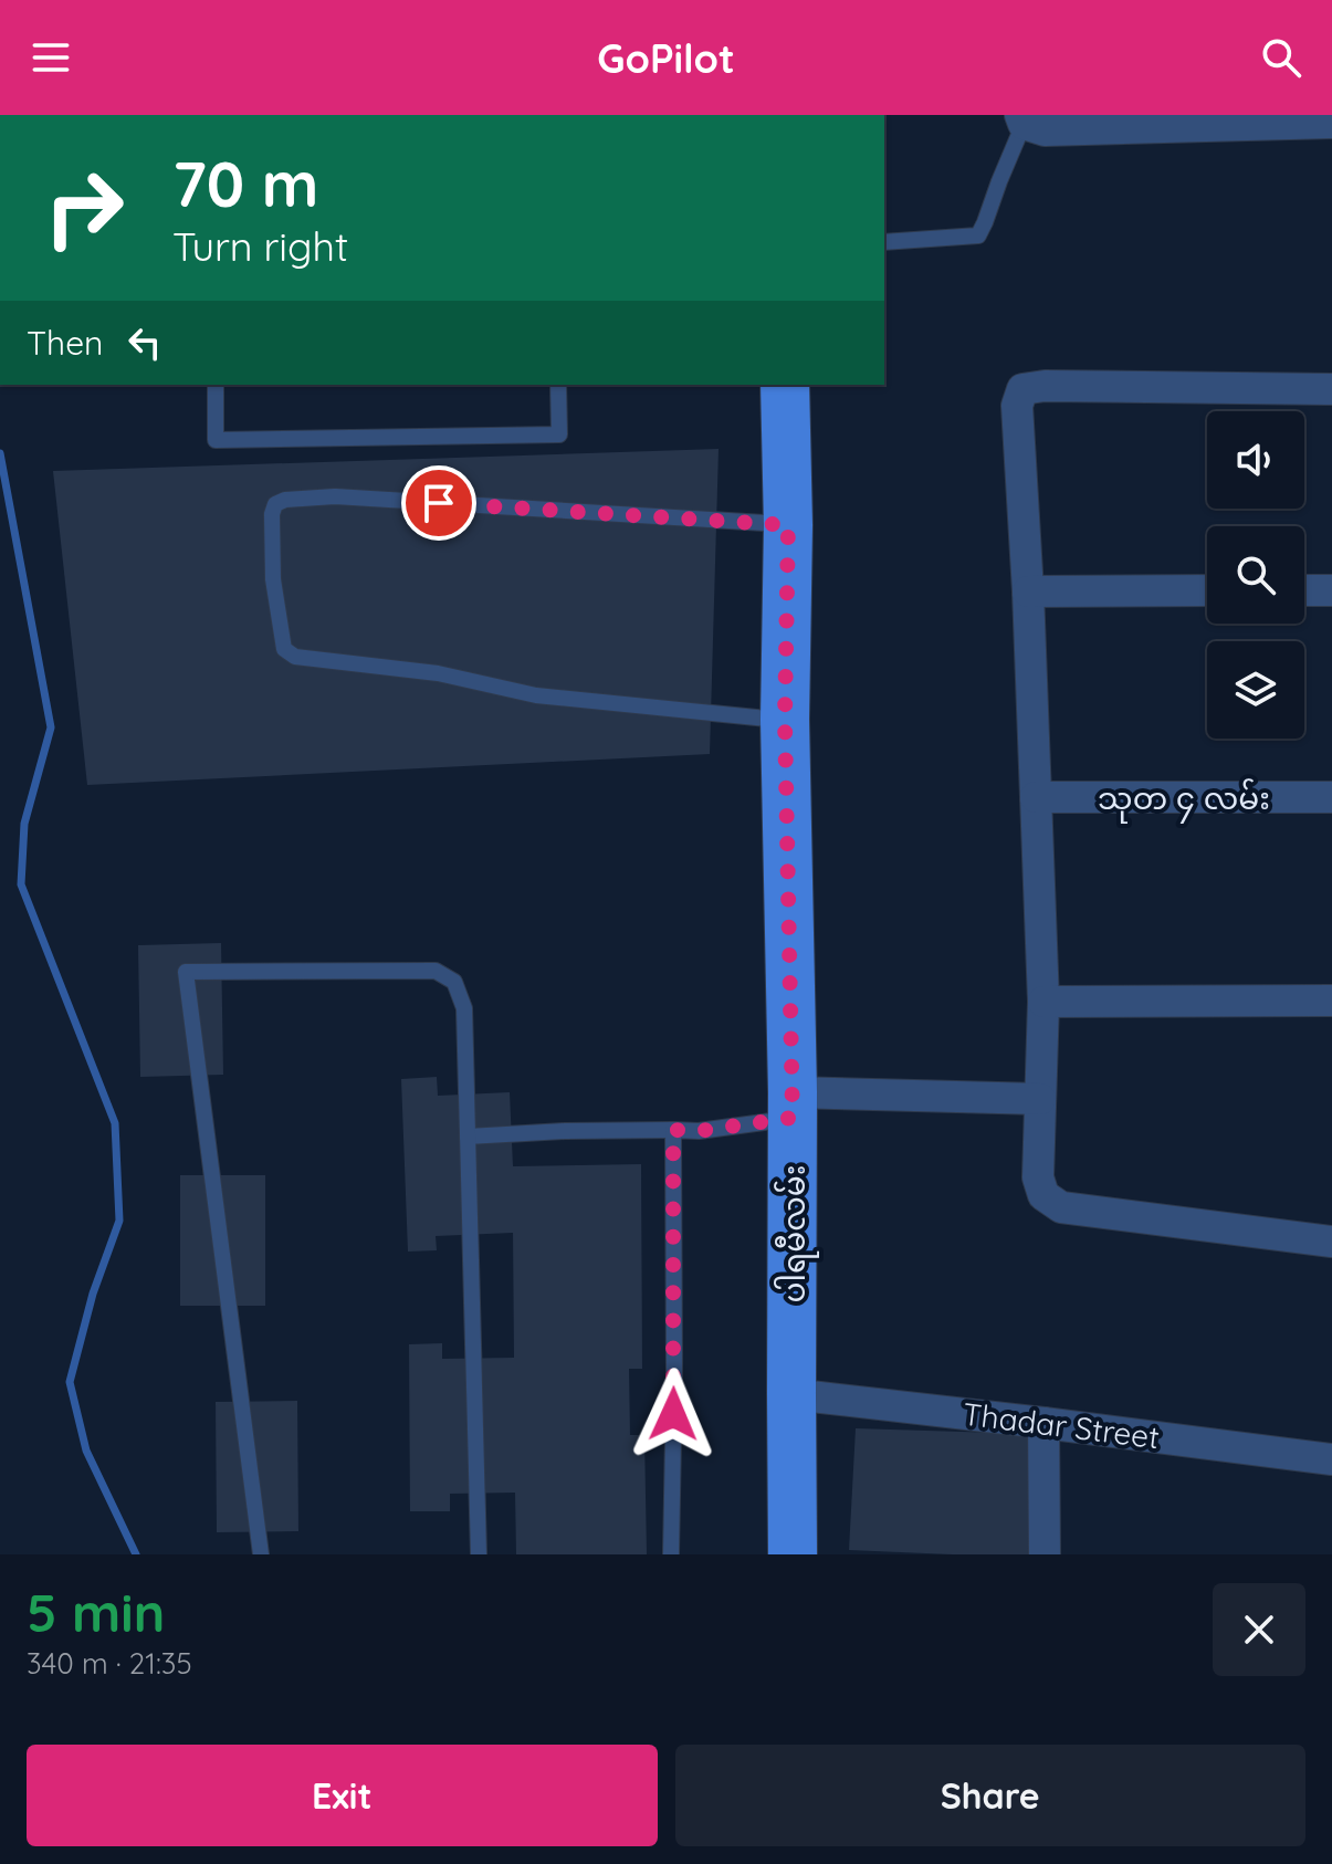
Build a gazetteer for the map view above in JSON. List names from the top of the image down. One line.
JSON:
{"streets":{"main road":["ပါရမီလမ်း"],"street":["သုတ ၄ လမ်း","Thadar Street"]},"crossings":[["ပါရမီလမ်း","Thadar Street"]],"page":{"header":"GoPilot","turn":["70 m","Turn right"],"then":"Then","heading":["5 min","340 m · 21:35"],"buttons":["Exit","Share"]}}
